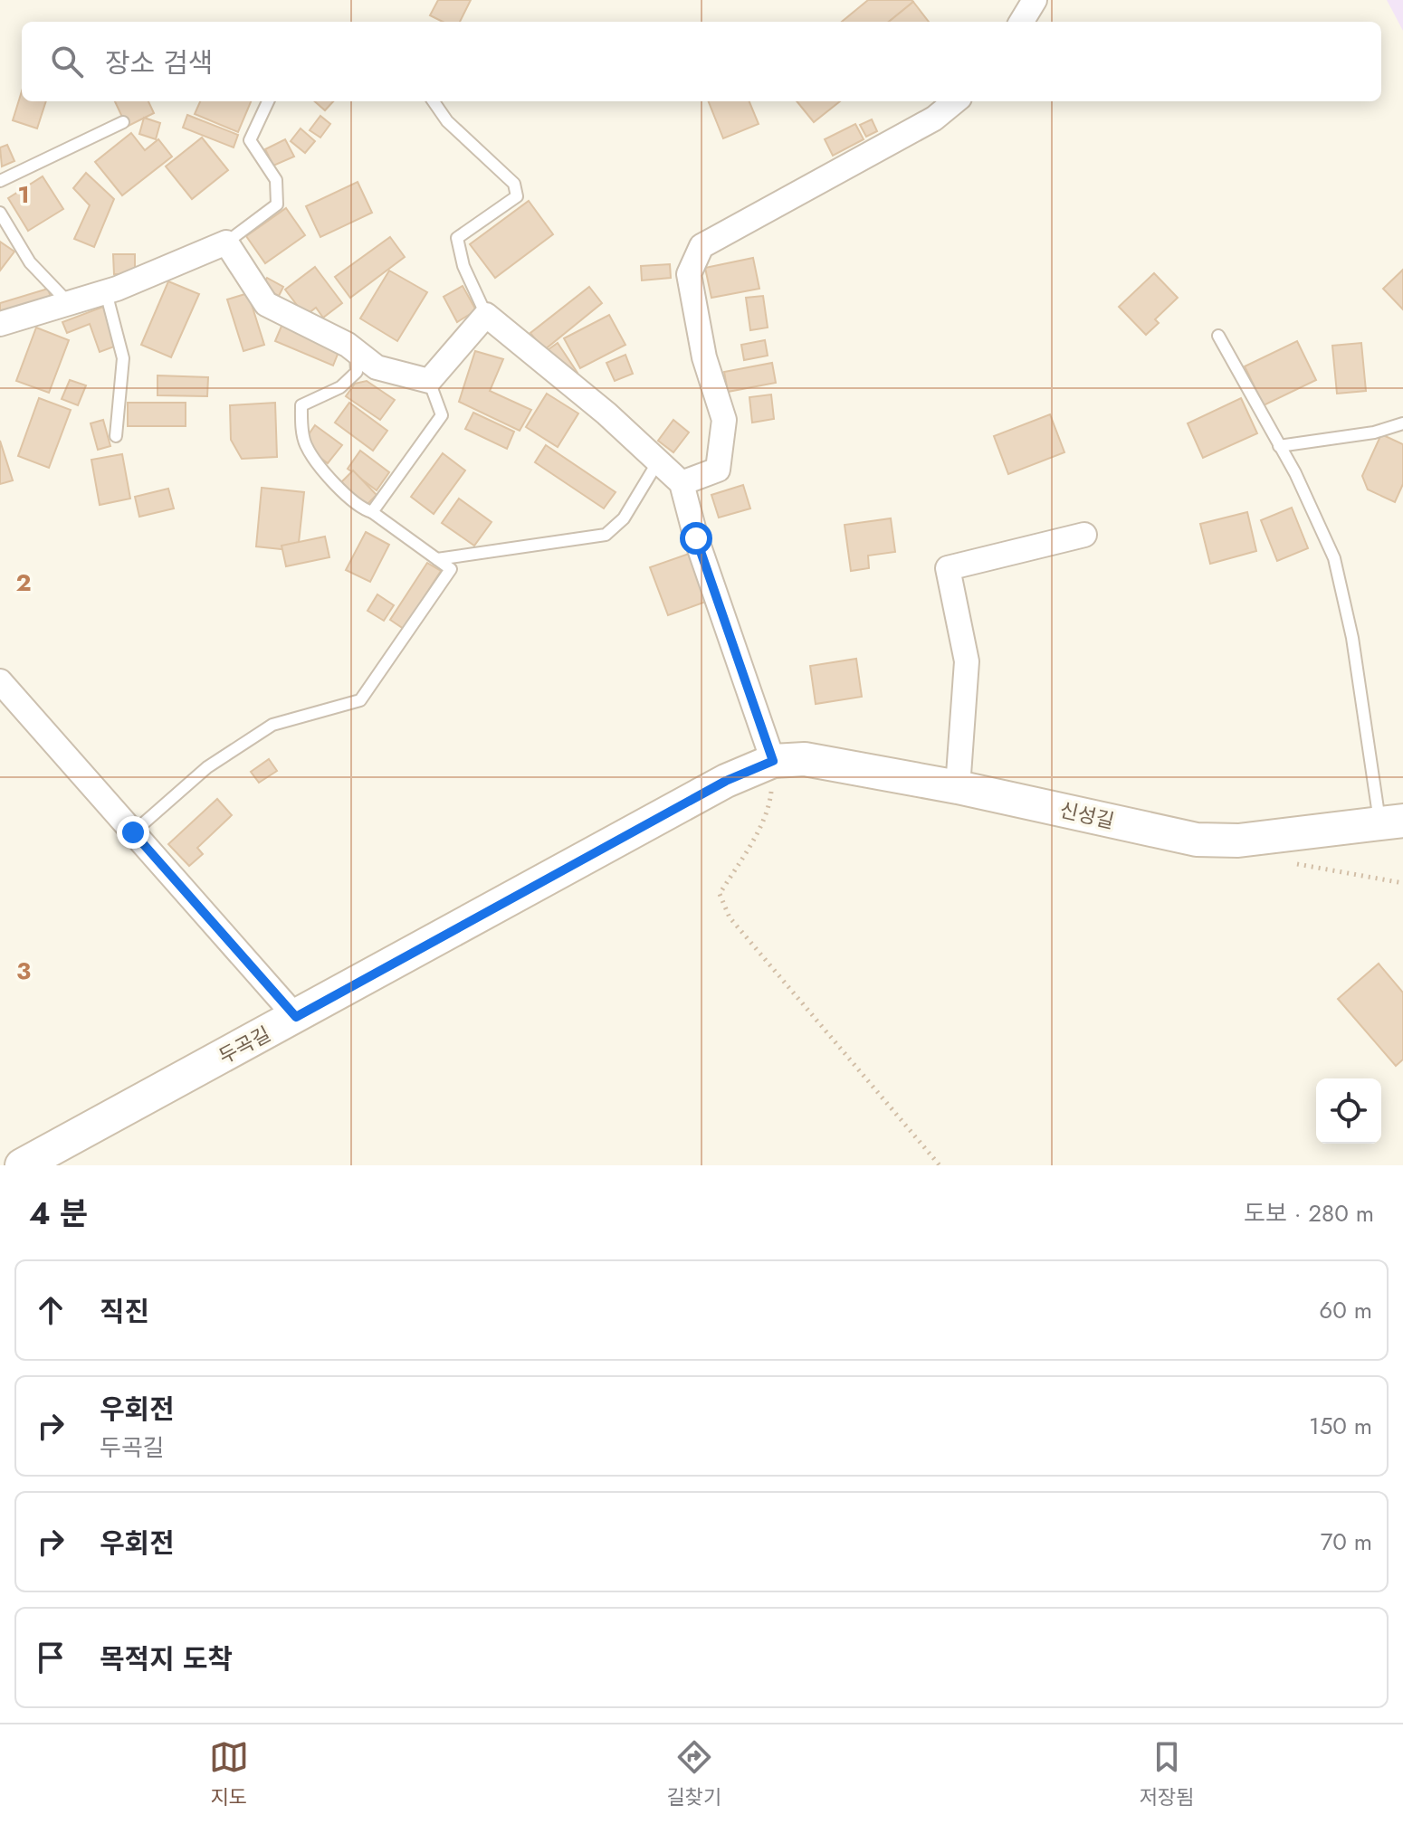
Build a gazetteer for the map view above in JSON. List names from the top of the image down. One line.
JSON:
{"streets":{"street":["신성길","두곡길"]},"crossings":[["신성길","두곡길"]],"page":{"search":"장소 검색","heading":["4 분","도보 · 280 m"],"list":[["직진","60 m"],["우회전","두곡길","150 m"],["우회전","70 m"],"목적지 도착"],"nav":["지도","길찾기","저장됨"]},"grid":{"rows":["1","2","3"]}}
